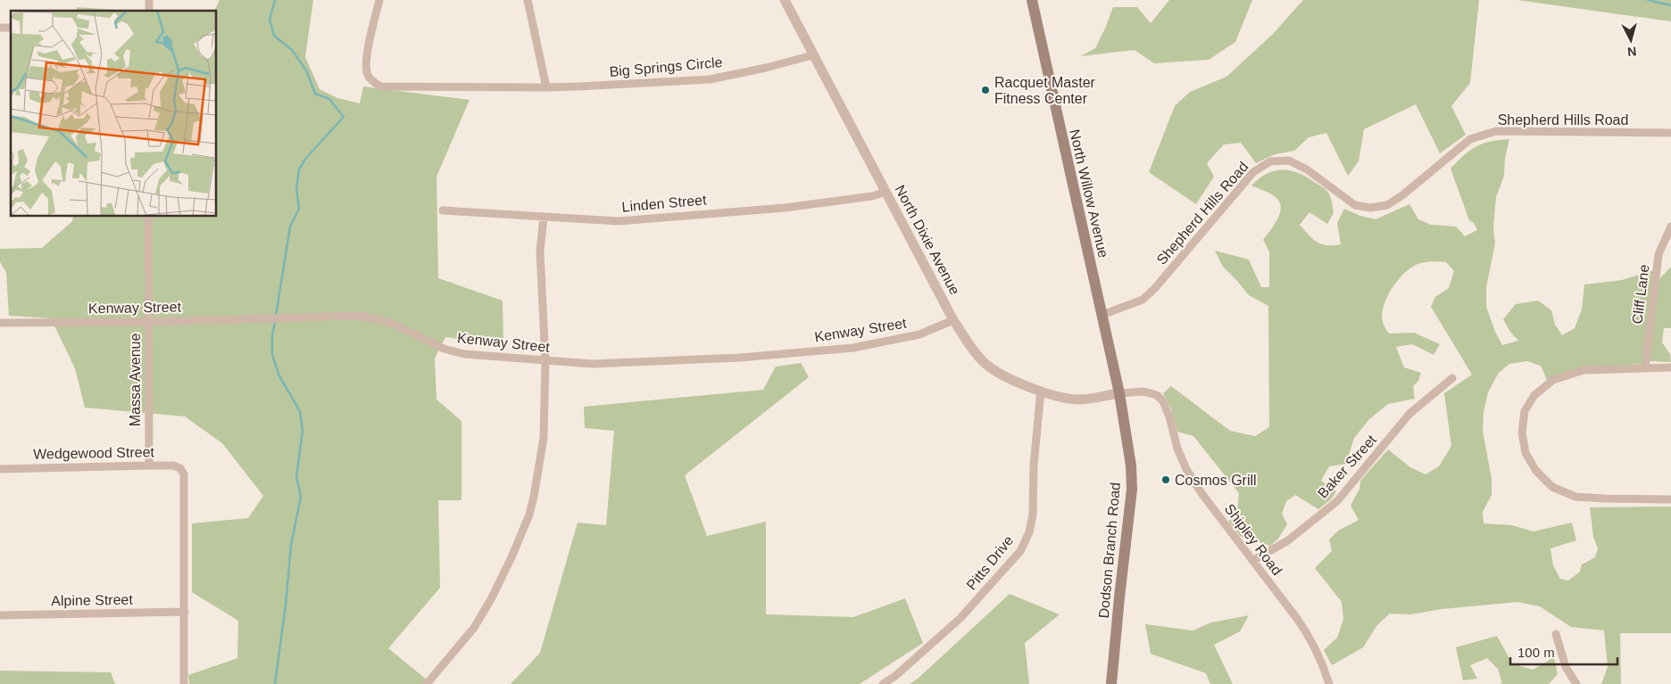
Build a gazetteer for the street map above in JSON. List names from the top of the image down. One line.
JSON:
{"streets":{"main road":["North Willow Avenue","Dodson Branch Road"],"street":["Big Springs Circle","Shepherd Hills Road","Linden Street","North Dixie Avenue","Cliff Lane","Kenway Street","Massa Avenue","Wedgewood Street","Baker Street","Shipley Road","Pitts Drive","Alpine Street"]},"crossings":[["Big Springs Circle","North Dixie Avenue"],["Shepherd Hills Road","North Willow Avenue"],["North Willow Avenue","North Dixie Avenue"],["North Willow Avenue","Shipley Road"],["North Willow Avenue","Dodson Branch Road"],["Linden Street","North Dixie Avenue"],["North Dixie Avenue","Kenway Street"],["North Dixie Avenue","Shipley Road"],["North Dixie Avenue","Dodson Branch Road"],["North Dixie Avenue","Pitts Drive"],["Kenway Street","Massa Avenue"],["Massa Avenue","Wedgewood Street"],["Wedgewood Street","Alpine Street"],["Baker Street","Shipley Road"],["Shipley Road","Dodson Branch Road"]],"places":["Racquet Master Fitness Center","Cosmos Grill"],"scale_bar":"100 m","north":"bottom"}
